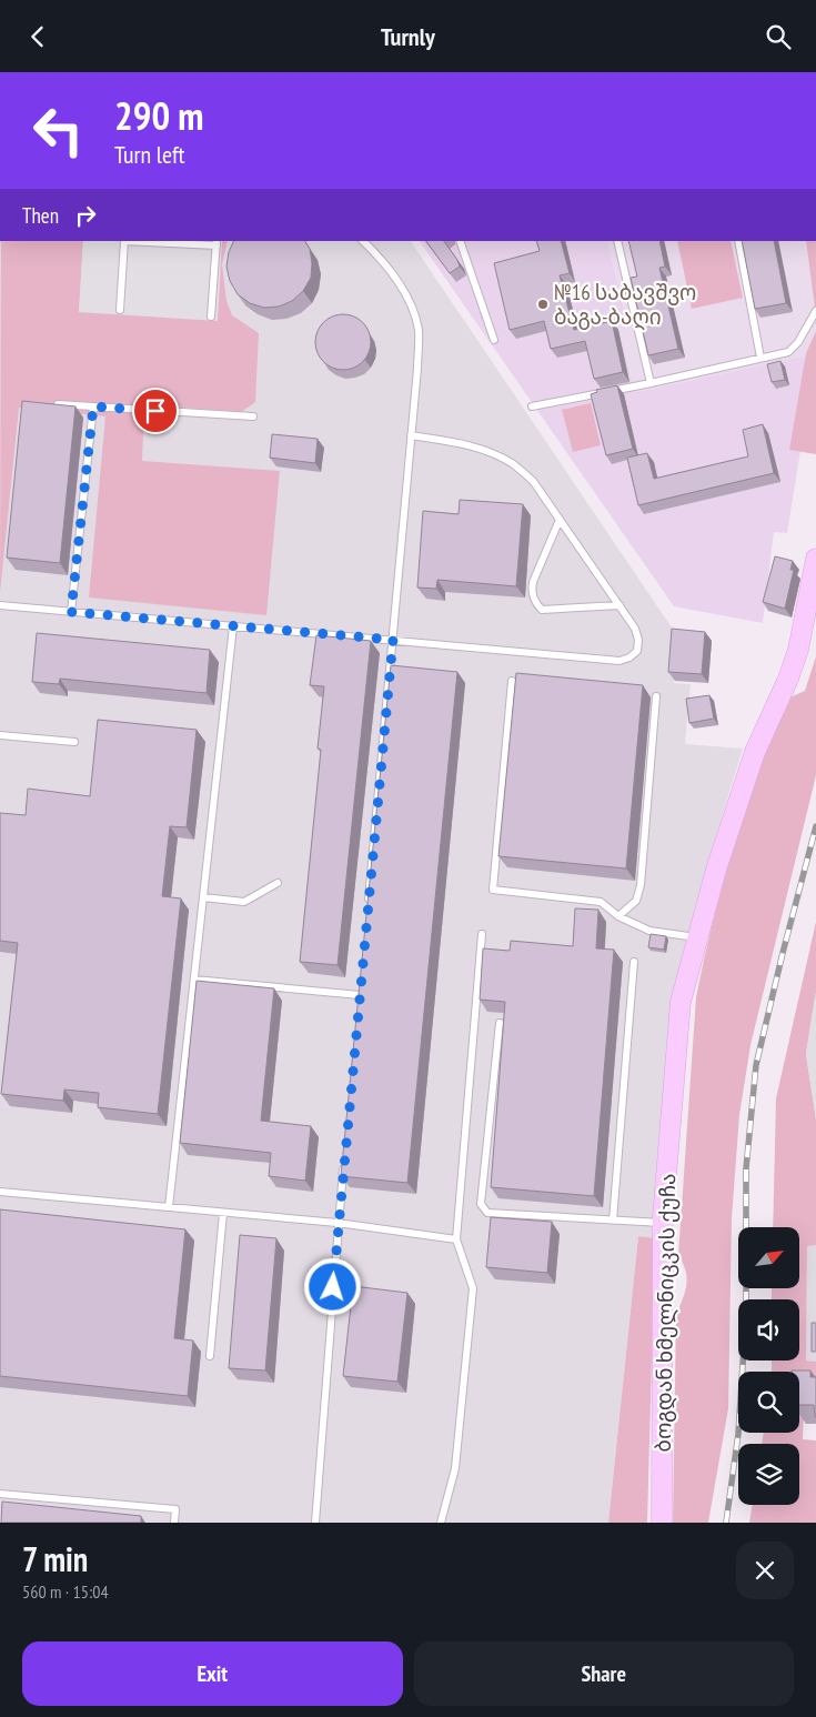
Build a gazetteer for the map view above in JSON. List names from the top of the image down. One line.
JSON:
{"streets":{"main road":["ბოგდან ხმელნიცკის ქუჩა"]},"places":["№16 საბავშვო ბაგა-ბაღი"],"north":"top right","page":{"header":"Turnly","turn":["290 m","Turn left"],"then":"Then","heading":["7 min","560 m · 15:04"],"buttons":["Exit","Share"]}}
